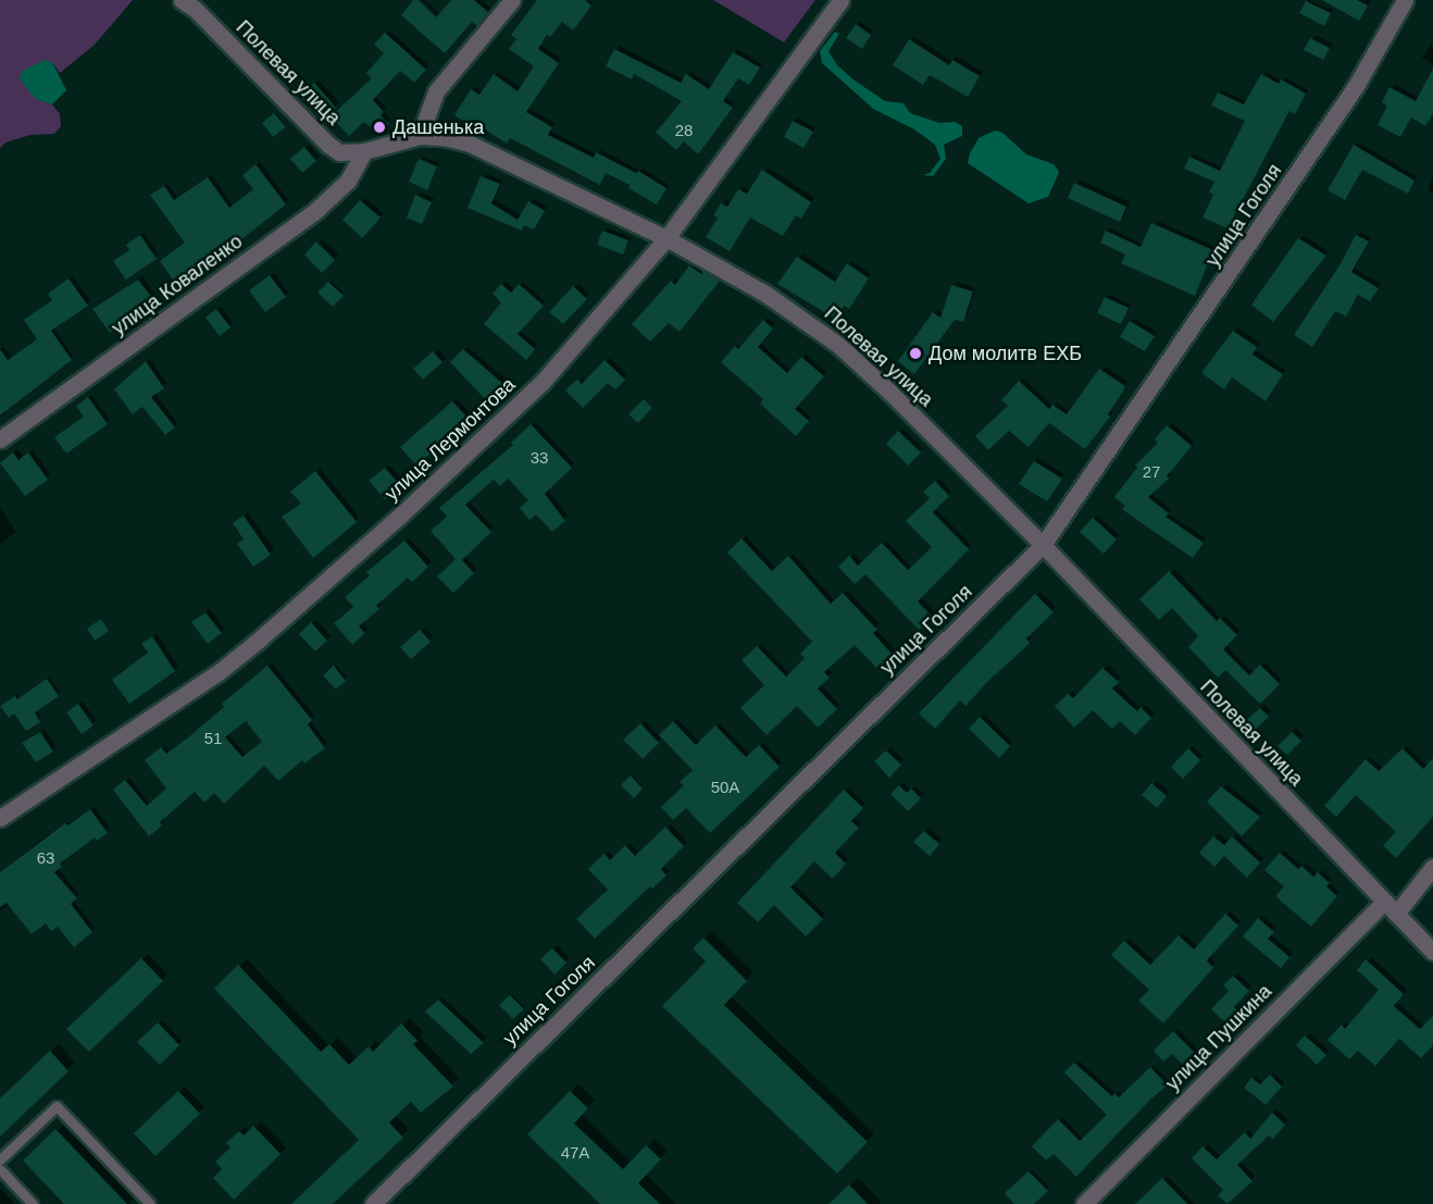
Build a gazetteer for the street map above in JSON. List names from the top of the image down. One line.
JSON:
{"streets":{"street":["Полевая улица","улица Гоголя","улица Коваленко","улица Лермонтова","улица Пушкина"]},"crossings":[["Полевая улица","улица Гоголя"],["Полевая улица","улица Коваленко"],["Полевая улица","улица Лермонтова"],["Полевая улица","улица Пушкина"]],"places":["Дашенька","Дом молитв ЕХБ"],"house_numbers":["28","33","27","51","50А","63","47А"]}
